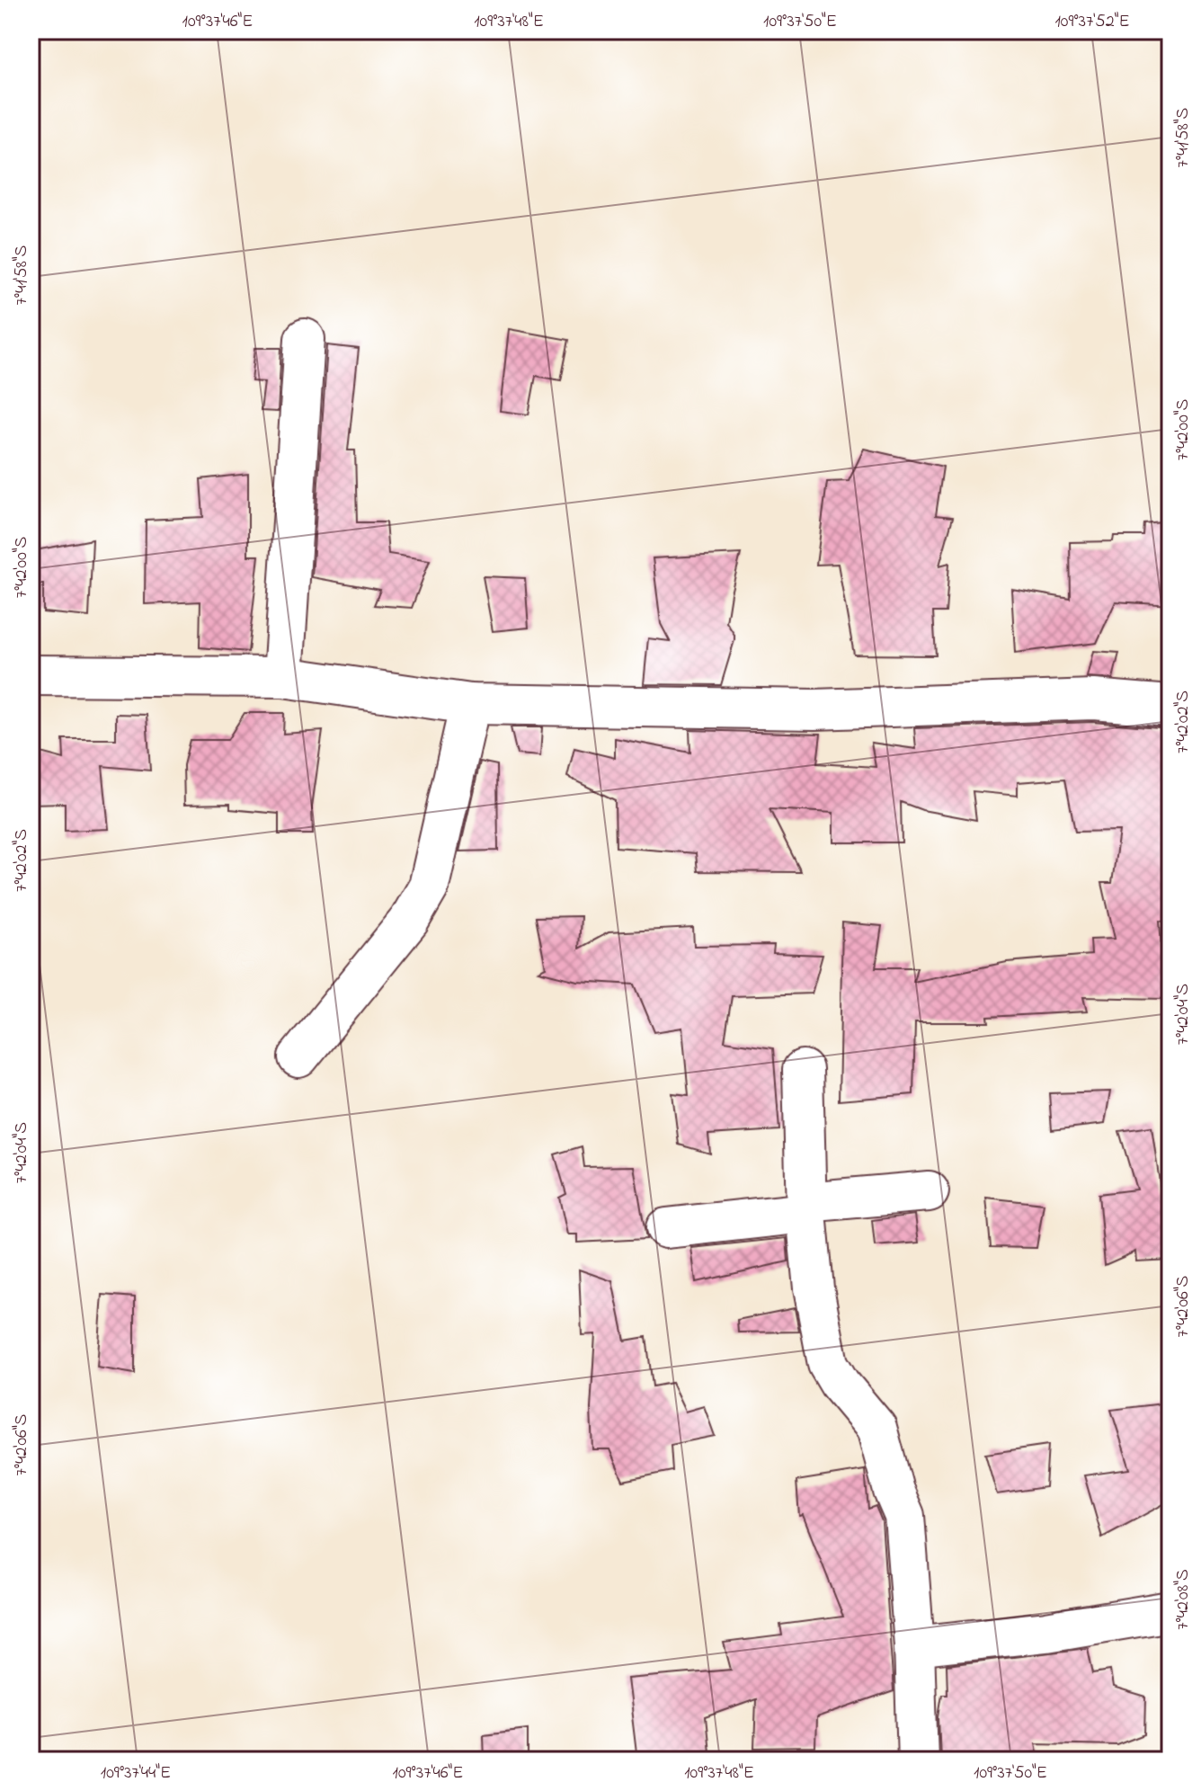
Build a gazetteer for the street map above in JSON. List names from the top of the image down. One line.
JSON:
{"coordinates":["109°37'46\"E","109°37'48\"E","109°37'50\"E","109°37'52\"E","7°41'58\"S","7°42'00\"S","7°42'02\"S","7°42'04\"S","7°42'06\"S","7°42'08\"S","109°37'44\"E"]}
